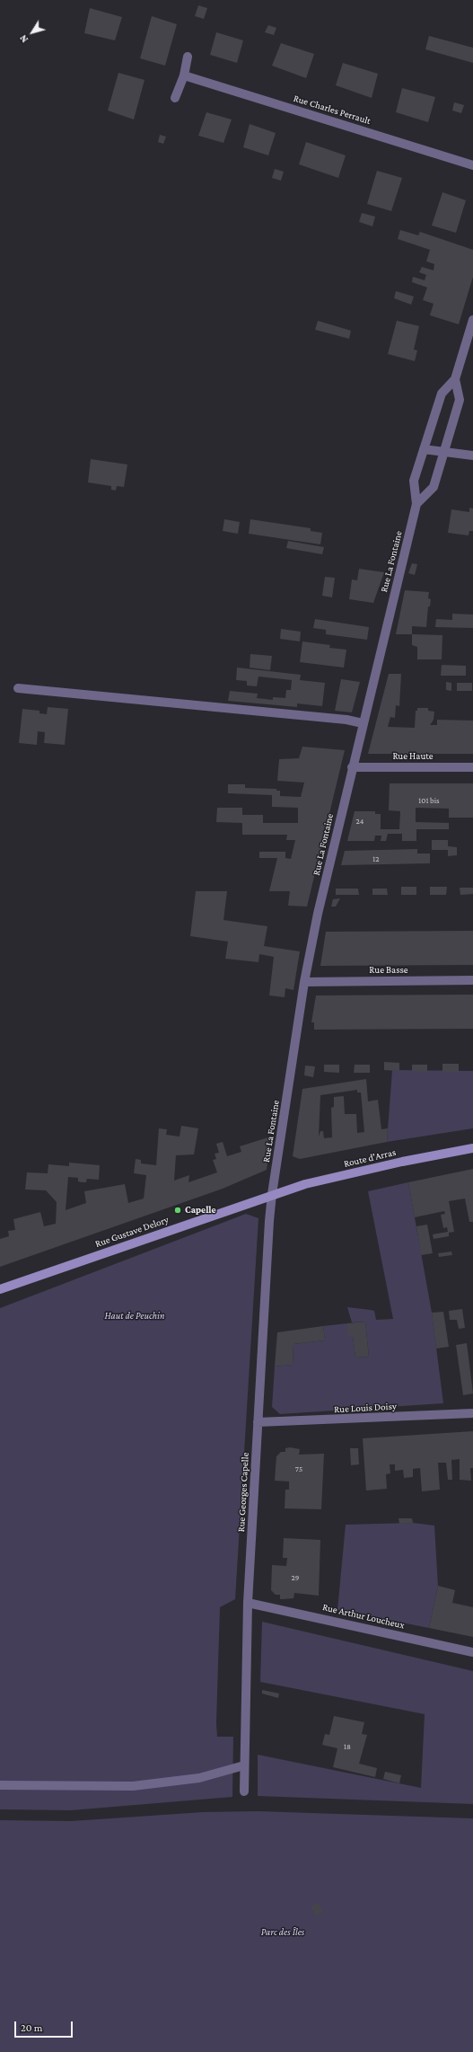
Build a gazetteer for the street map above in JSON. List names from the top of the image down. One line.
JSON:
{"streets":{"main road":["Route d'Arras","Rue Gustave Delory"],"street":["Rue Charles Perrault","Rue La Fontaine","Rue Haute","Rue Basse","Rue Louis Doisy","Rue Georges Capelle","Rue Arthur Loucheux"]},"crossings":[["Rue La Fontaine","Rue Haute"],["Rue La Fontaine","Rue Basse"],["Rue La Fontaine","Route d'Arras"],["Rue La Fontaine","Rue Gustave Delory"],["Rue La Fontaine","Rue Georges Capelle"],["Route d'Arras","Rue Gustave Delory"],["Route d'Arras","Rue Georges Capelle"],["Rue Gustave Delory","Rue Georges Capelle"],["Rue Louis Doisy","Rue Georges Capelle"],["Rue Georges Capelle","Rue Arthur Loucheux"]],"parks":["Haut de Peuchin","Parc des Îles"],"places":["Capelle"],"house_numbers":["101 bis","24","12","75","29","18"],"scale_bar":"20 m","north":"bottom left"}
